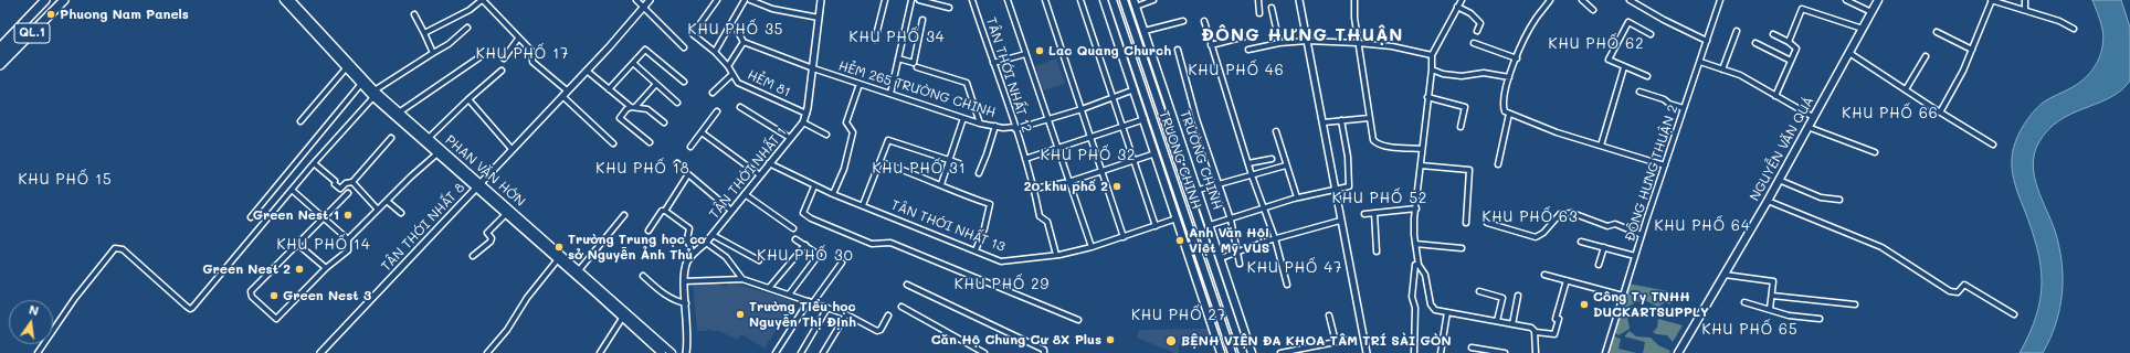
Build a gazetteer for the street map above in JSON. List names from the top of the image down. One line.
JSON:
{"streets":{"highway":["QL.1"],"main road":["NGUYỄN VĂN QUÁ","TRUONG CHINH","TRƯỜNG CHINH","PHAN VĂN HỚN"],"street":["TÂN THỚI NHẤT 12","HẺM 81","HẺM 265 TRƯỜNG CHINH","TÂN THỚI NHẤT 1","ĐÔNG HƯNG THUẬN 2","TÂN THỚI NHẤT 13","TÂN THỚI NHẤT 8"]},"crossings":[["TÂN THỚI NHẤT 12","HẺM 265 TRƯỜNG CHINH"],["TÂN THỚI NHẤT 12","TÂN THỚI NHẤT 13"],["HẺM 81","TÂN THỚI NHẤT 1"],["HẺM 265 TRƯỜNG CHINH","TÂN THỚI NHẤT 1"],["PHAN VĂN HỚN","TÂN THỚI NHẤT 8"],["TÂN THỚI NHẤT 1","TÂN THỚI NHẤT 13"]],"districts":["KHU PHỐ 35","ĐÔNG HƯNG THUẬN","KHU PHỐ 34","KHU PHỐ 62","KHU PHỐ 17","KHU PHỐ 46","KHU PHỐ 66","KHU PHỐ 32","KHU PHỐ 18","KHU PHỐ 31","KHU PHỐ 15","KHU PHỐ 52","KHU PHỐ 63","KHU PHỐ 64","KHU PHỐ 14","KHU PHỐ 30","KHU PHỐ 47","KHU PHỐ 29","KHU PHỐ 27","KHU PHỐ 65"],"places":["Phuong Nam Panels","Lac Quang Church","20 khu phố 2","Green Nest 1","Anh Văn Hội Việt Mỹ VUS","Trường Trung học cơ sở Nguyễn Ảnh Thủ","Green Nest 2","Green Nest 3","Công Ty TNHH DUCKARTSUPPLY","Trường Tiểu học Nguyễn Thị Định","Căn Hộ Chung Cư 8X Plus","BỆNH VIỆN ĐA KHOA TÂM TRÍ SÀI GÒN"],"north":"top"}
